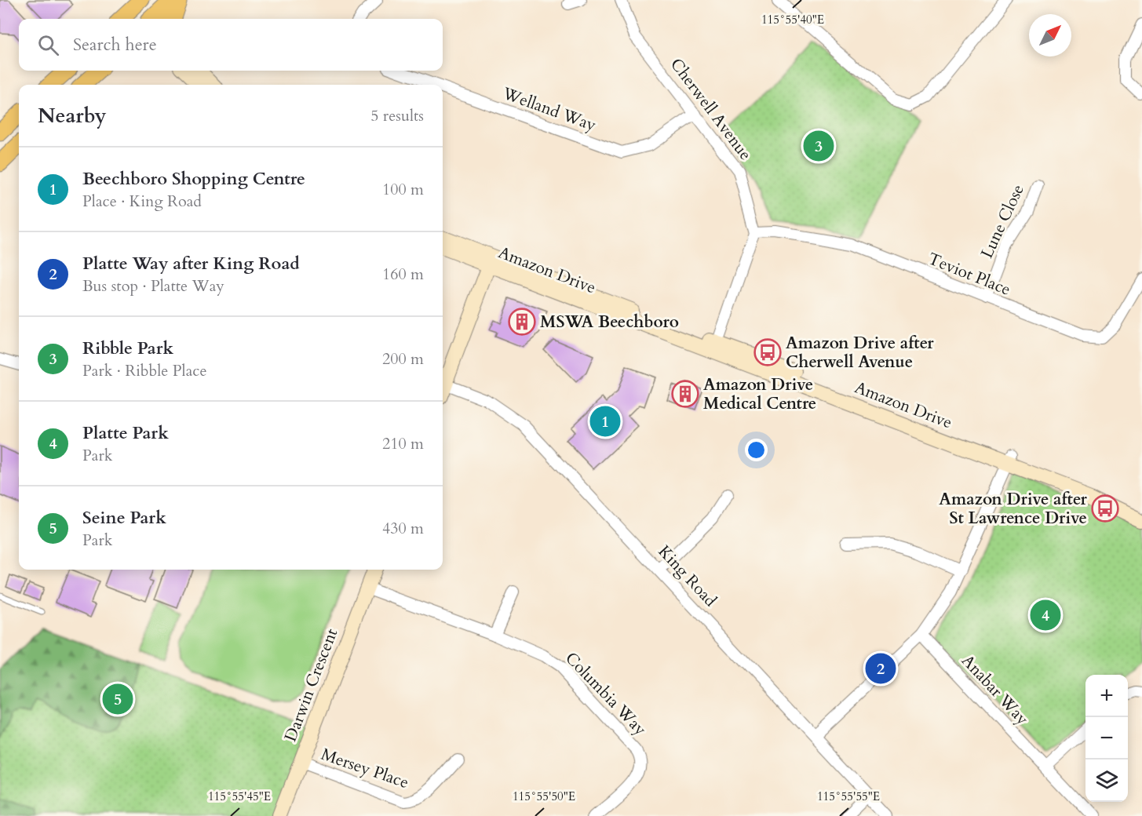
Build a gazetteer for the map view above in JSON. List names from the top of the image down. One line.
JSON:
{"streets":{"street":["Welland Way","Cherwell Avenue","Lune Close","Amazon Drive","Teviot Place","King Road","Darwin Crescent","Anabar Way","Columbia Way","Mersey Place"]},"crossings":[["Welland Way","Cherwell Avenue"],["Cherwell Avenue","Teviot Place"],["Lune Close","Teviot Place"],["Darwin Crescent","Columbia Way"],["Darwin Crescent","Mersey Place"]],"places":{"building":["MSWA Beechboro","Amazon Drive Medical Centre"],"bus stop":["Amazon Drive after Cherwell Avenue","Amazon Drive after St Lawrence Drive"]},"north":"top right","page":{"search":"Search here","heading":["Nearby","5 results"],"pins":["3","1","4","2","5"],"list":[{"mark":"1","name":"Beechboro Shopping Centre","note":"Place · King Road","value":"100 m"},{"mark":"2","name":"Platte Way after King Road","note":"Bus stop · Platte Way","value":"160 m"},{"mark":"3","name":"Ribble Park","note":"Park · Ribble Place","value":"200 m"},{"mark":"4","name":"Platte Park","note":"Park","value":"210 m"},{"mark":"5","name":"Seine Park","note":"Park","value":"430 m"}],"map_buttons":["+","−"]},"coordinates":["115°55'40\"E","115°55'45\"E","115°55'50\"E","115°55'55\"E"]}
